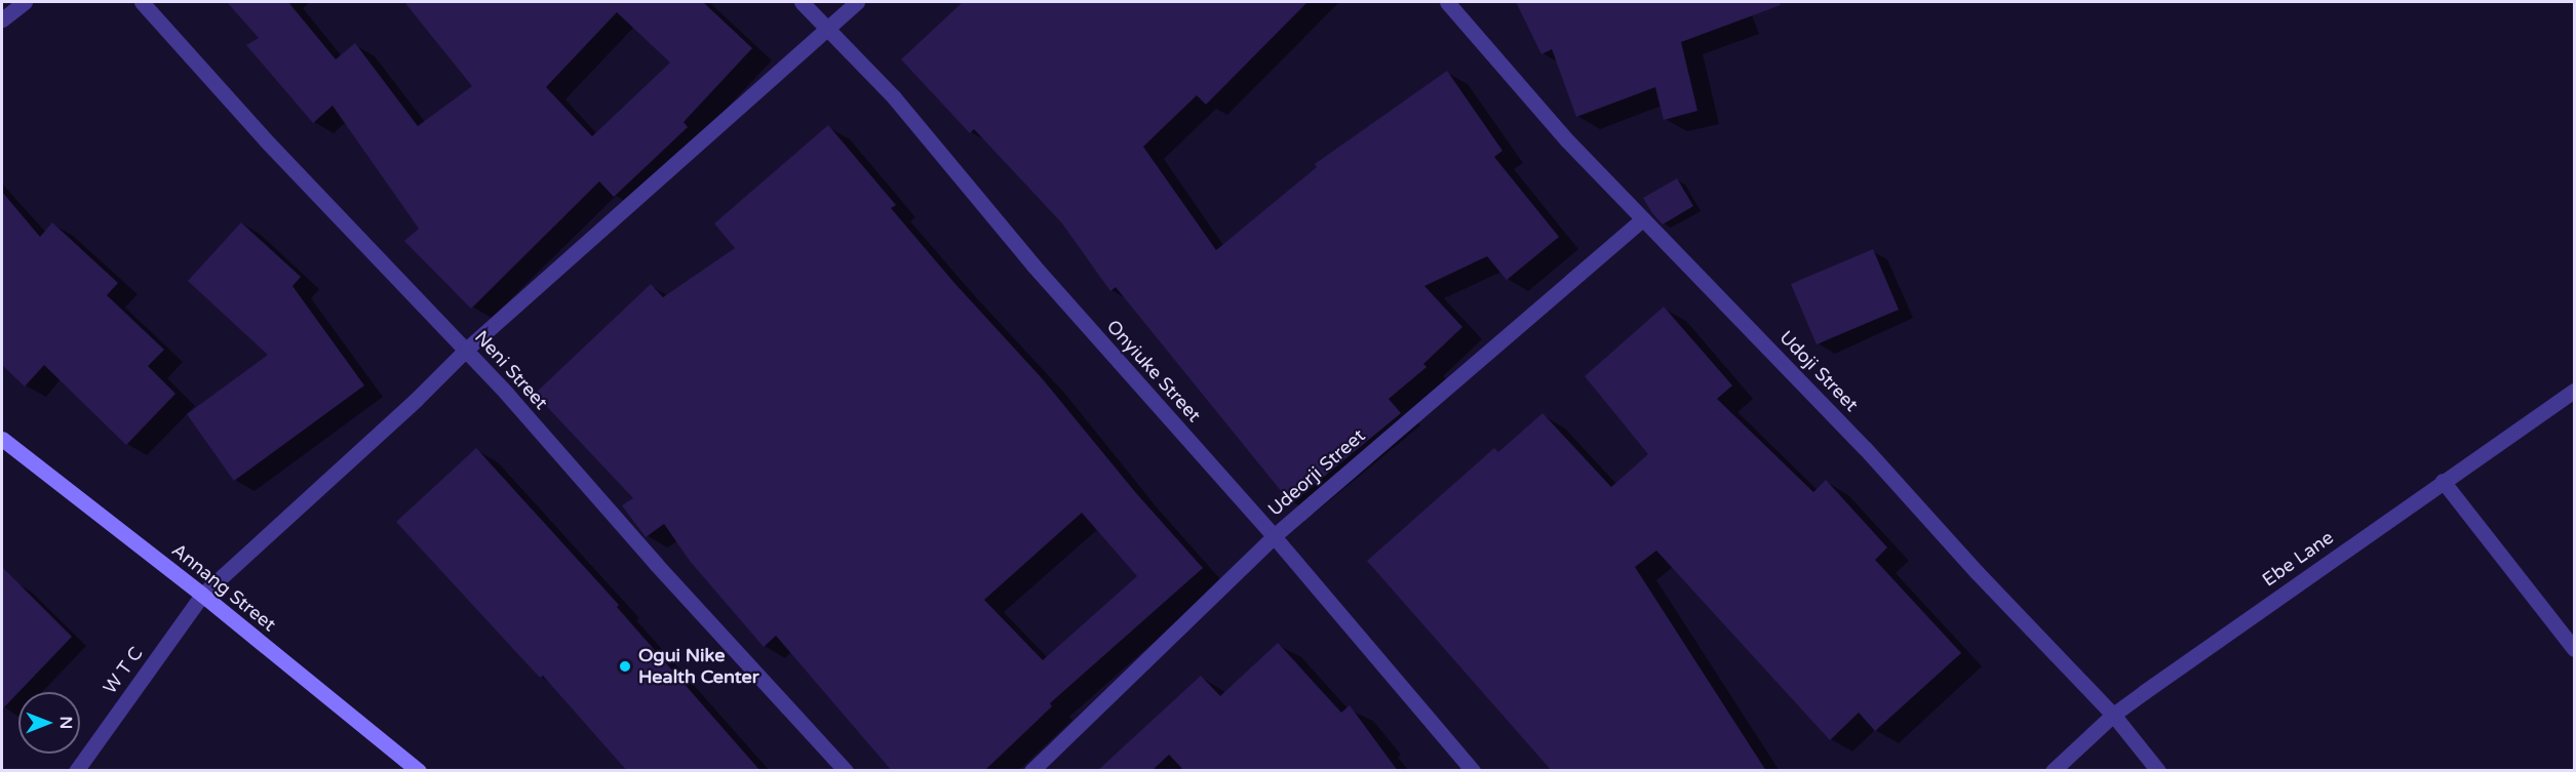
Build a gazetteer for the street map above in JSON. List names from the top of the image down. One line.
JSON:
{"streets":{"main road":["Annang Street"],"street":["Neni Street","Onyiuke Street","Udoji Street","Udeorji Street","Ebe Lane","W T C"]},"crossings":[["Neni Street","W T C"],["Onyiuke Street","Udeorji Street"],["Onyiuke Street","W T C"],["Udoji Street","Udeorji Street"],["Udoji Street","Ebe Lane"],["Annang Street","W T C"]],"places":["Ogui Nike Health Center"],"north":"right"}
